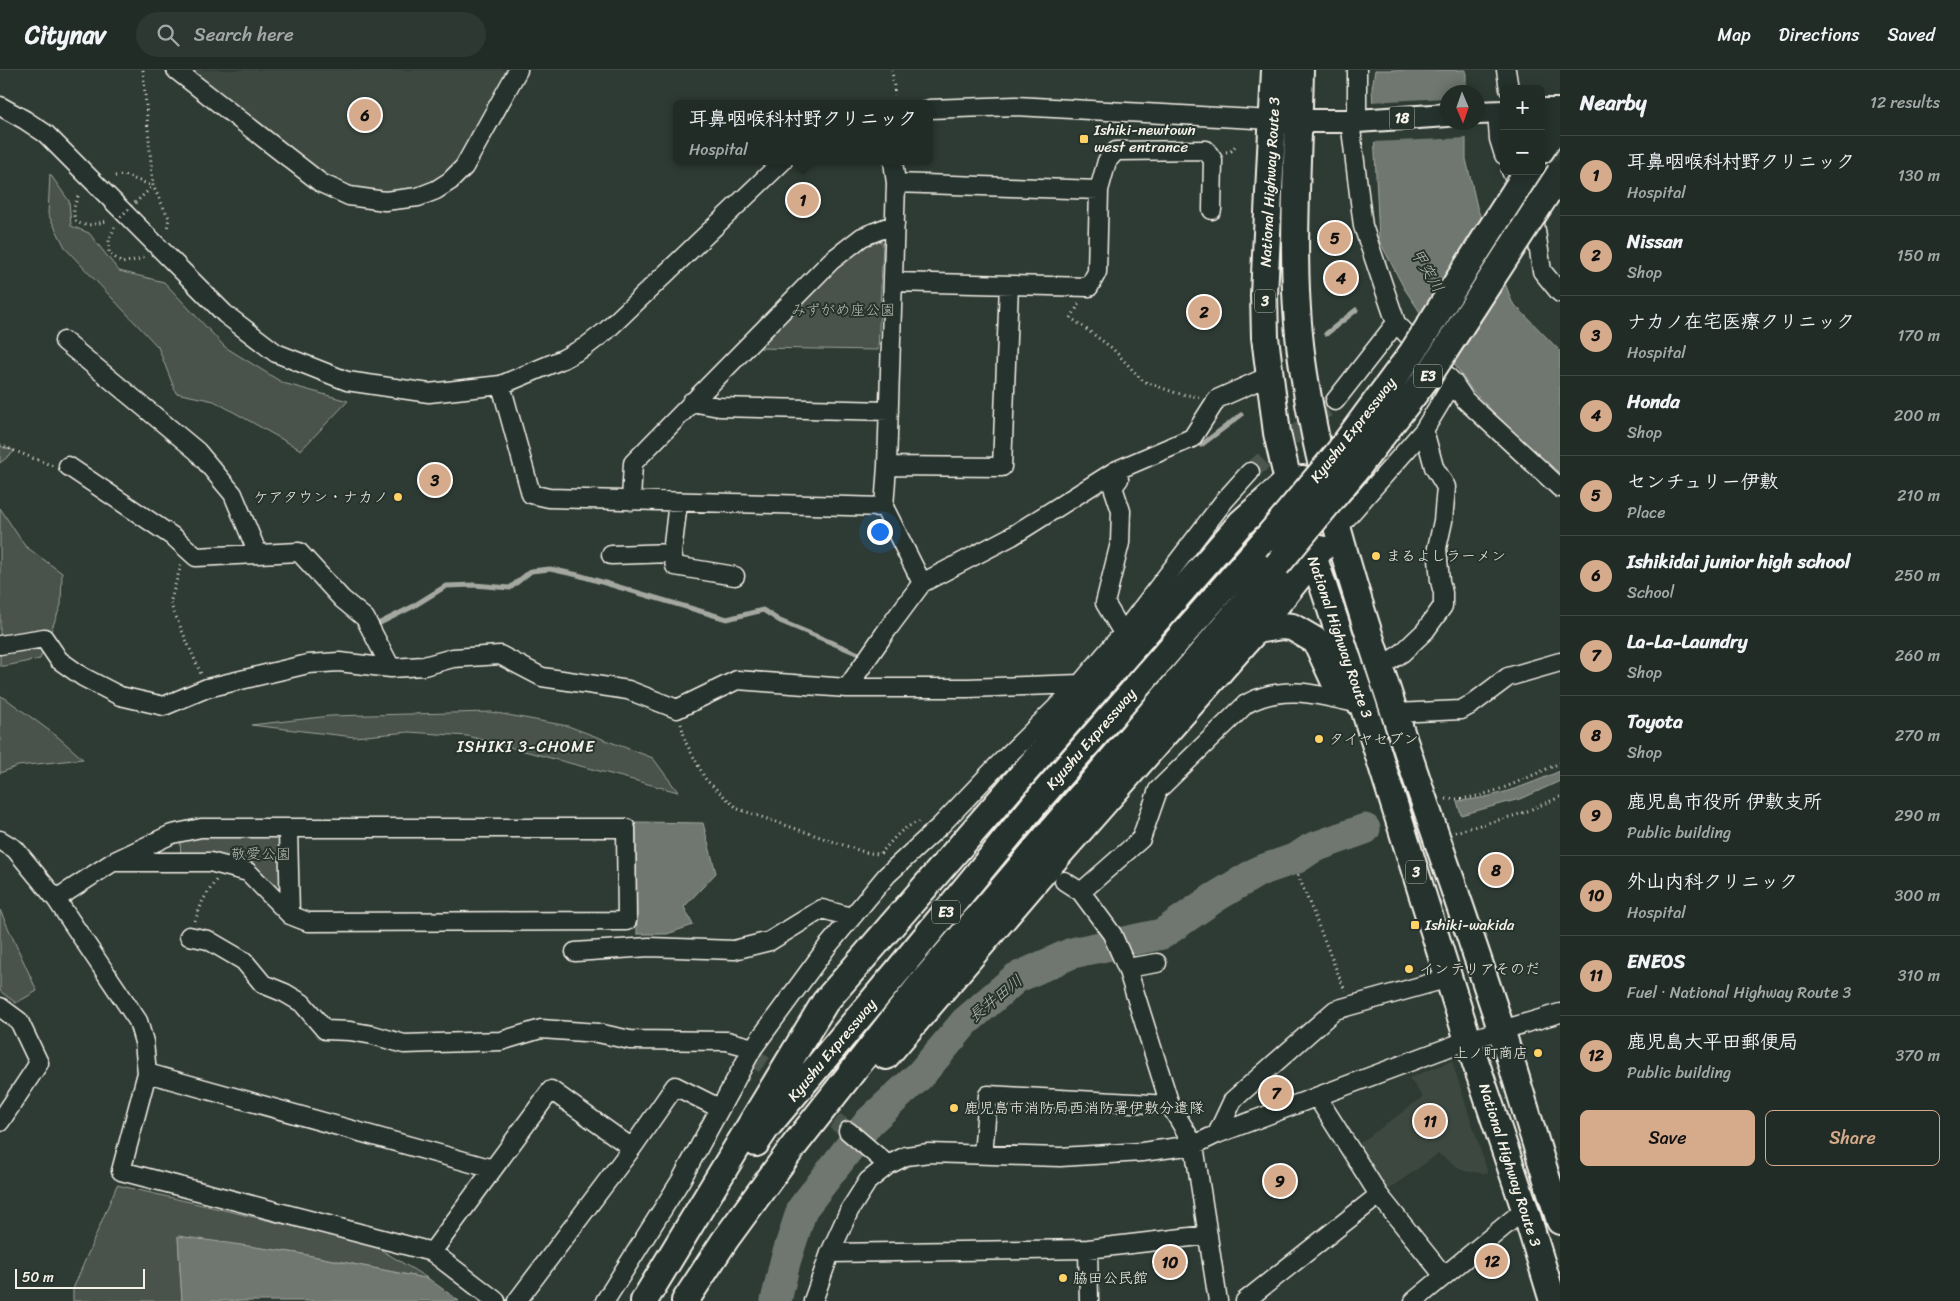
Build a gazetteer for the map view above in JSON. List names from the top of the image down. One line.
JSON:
{"streets":{"highway":["National Highway Route 3","3","E3","Kyushu Expressway"],"main road":["18"]},"crossings":[["18","National Highway Route 3"]],"districts":["ISHIKI 3-CHOME"],"water":["甲突川","長井田川"],"parks":["みずがめ座公園","敬愛公園"],"places":{"transit":["Ishiki-newtown west entrance","Ishiki-wakida"],"other":["ケアタウン・ナカノ","まるよしラーメン","タイヤセブン","インテリアそのだ","上ノ町商店","鹿児島市消防局西消防署伊敷分遣隊","脇田公民館"]},"scale_bar":"50 m","north":"bottom","page":{"header":"Citynav","search":"Search here","nav":["Map","Directions","Saved"],"heading":["Nearby","12 results"],"map_buttons":["+","−"],"pins":["6","1","5","4","2","3","8","7","11","9","12","10"],"popup":["耳鼻咽喉科村野クリニック","Hospital"],"list":[{"mark":"1","name":"耳鼻咽喉科村野クリニック","note":"Hospital","value":"130 m"},{"mark":"2","name":"Nissan","note":"Shop","value":"150 m"},{"mark":"3","name":"ナカノ在宅医療クリニック","note":"Hospital","value":"170 m"},{"mark":"4","name":"Honda","note":"Shop","value":"200 m"},{"mark":"5","name":"センチュリー伊敷","note":"Place","value":"210 m"},{"mark":"6","name":"Ishikidai junior high school","note":"School","value":"250 m"},{"mark":"7","name":"La-La-Laundry","note":"Shop","value":"260 m"},{"mark":"8","name":"Toyota","note":"Shop","value":"270 m"},{"mark":"9","name":"鹿児島市役所 伊敷支所","note":"Public building","value":"290 m"},{"mark":"10","name":"外山内科クリニック","note":"Hospital","value":"300 m"},{"mark":"11","name":"ENEOS","note":"Fuel · National Highway Route 3","value":"310 m"},{"mark":"12","name":"鹿児島大平田郵便局","note":"Public building","value":"370 m"}],"buttons":["Save","Share"],"scale":"50 m"}}
